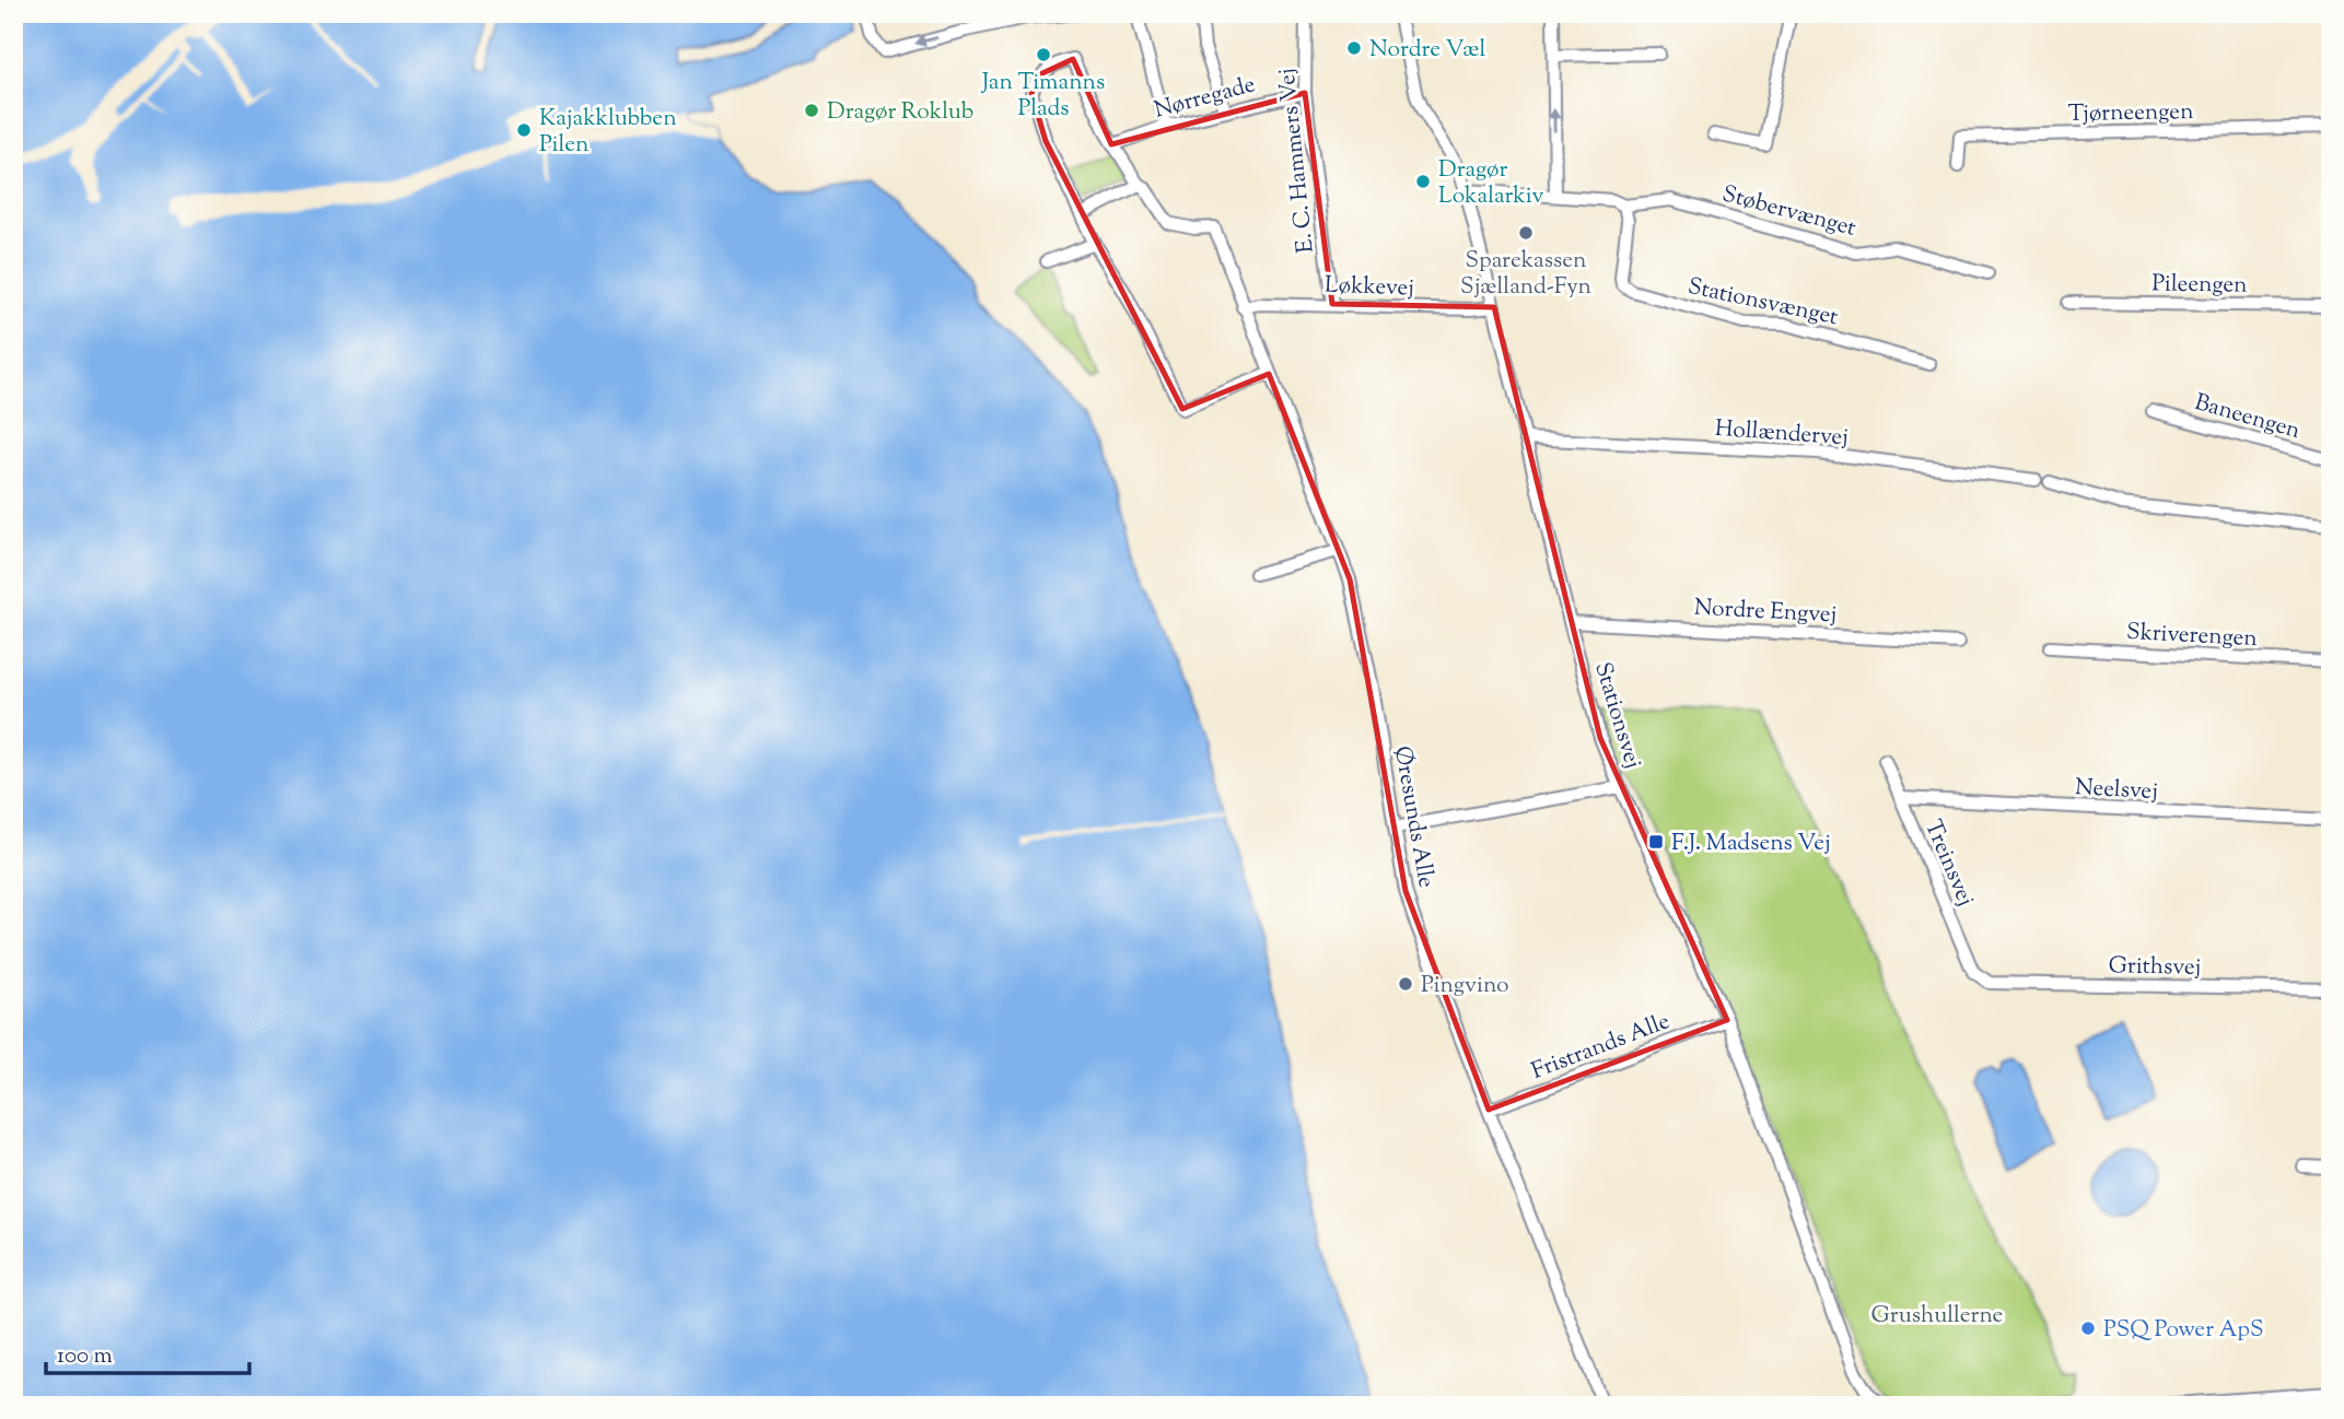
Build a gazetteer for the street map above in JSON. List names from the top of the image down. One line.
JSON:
{"streets":{"street":["Nørregade","Tjørneengen","E. C. Hammers Vej","Støbervænget","Pileengen","Løkkevej","Stationsvænget","Baneengen","Hollændervej","Nordre Engvej","Skriverengen","Stationsvej","Neelsvej","Øresunds Alle","Treinsvej","Grithsvej","Fristrands Alle"]},"crossings":[["Nørregade","E. C. Hammers Vej"],["E. C. Hammers Vej","Løkkevej"],["Støbervænget","Stationsvænget"],["Støbervænget","Stationsvej"],["Løkkevej","Stationsvej"],["Løkkevej","Øresunds Alle"],["Hollændervej","Stationsvej"],["Nordre Engvej","Stationsvej"],["Stationsvej","Fristrands Alle"],["Neelsvej","Treinsvej"],["Øresunds Alle","Fristrands Alle"],["Treinsvej","Grithsvej"]],"parks":["Grushullerne"],"places":{"other":["Nordre Væl","Jan Timanns Plads","Dragør Roklub","Kajakklubben Pilen","Dragør Lokalarkiv","Sparekassen Sjælland-Fyn","Pingvino","PSQ Power ApS"],"transit":["F.J. Madsens Vej"]},"scale_bar":"100 m"}
